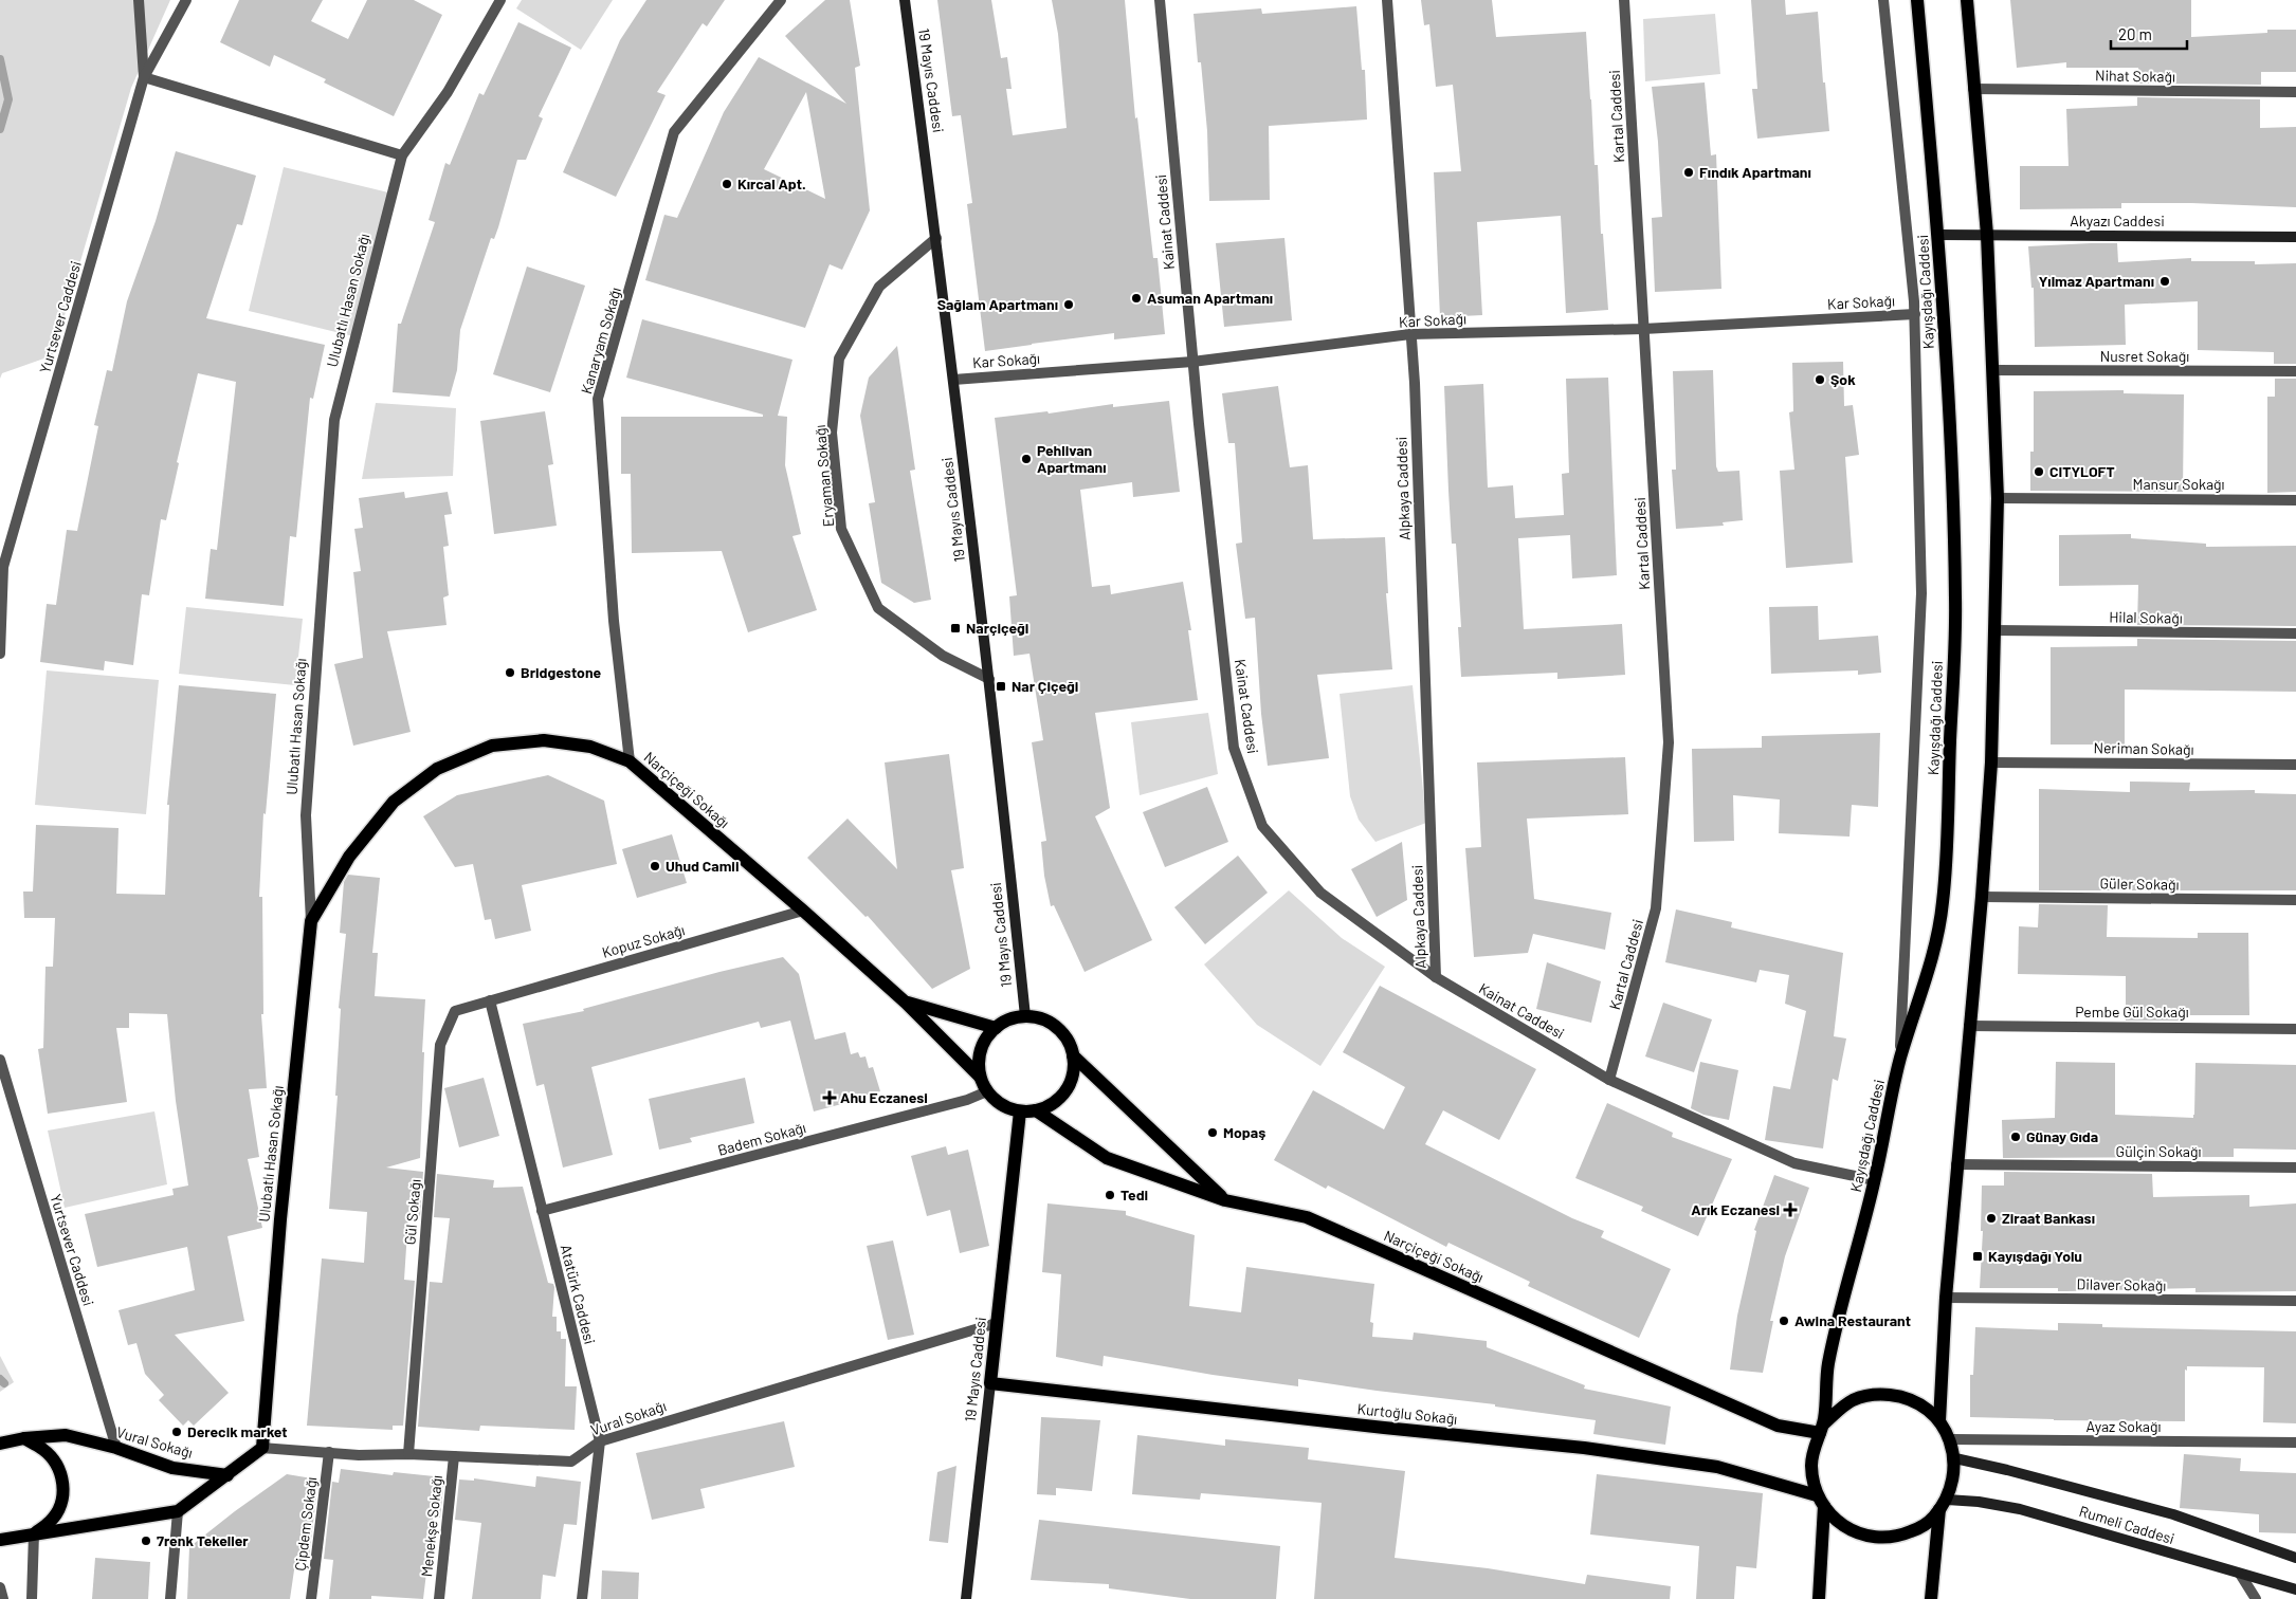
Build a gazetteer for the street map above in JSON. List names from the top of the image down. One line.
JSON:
{"streets":{"main road":["19 Mayıs Caddesi","Kayışdağı Caddesi","Ulubatlı Hasan Sokağı","Narçiçeği Sokağı","Kurtoğlu Sokağı","Vural Sokağı"],"street":["Nihat Sokağı","Kartal Caddesi","Akyazı Caddesi","Kainat Caddesi","Kar Sokağı","Yurtsever Caddesi","Kanaryam Sokağı","Nusret Sokağı","Eryaman Sokağı","Mansur Sokağı","Alpkaya Caddesi","Hilal Sokağı","Neriman Sokağı","Güler Sokağı","Kopuz Sokağı","Pembe Gül Sokağı","Badem Sokağı","Gülçin Sokağı","Gül Sokağı","Dilaver Sokağı","Atatürk Caddesi","Ayaz Sokağı","Çipdem Sokağı","Rumeli Caddesi","Menekşe Sokağı"]},"crossings":[["19 Mayıs Caddesi","Kar Sokağı"],["19 Mayıs Caddesi","Eryaman Sokağı"],["19 Mayıs Caddesi","Narçiçeği Sokağı"],["19 Mayıs Caddesi","Badem Sokağı"],["19 Mayıs Caddesi","Kurtoğlu Sokağı"],["19 Mayıs Caddesi","Vural Sokağı"],["Kartal Caddesi","Kainat Caddesi"],["Kartal Caddesi","Kar Sokağı"],["Akyazı Caddesi","Kayışdağı Caddesi"],["Kainat Caddesi","Kayışdağı Caddesi"],["Kainat Caddesi","Kar Sokağı"],["Kainat Caddesi","Alpkaya Caddesi"],["Kayışdağı Caddesi","Narçiçeği Sokağı"],["Kayışdağı Caddesi","Kurtoğlu Sokağı"],["Kayışdağı Caddesi","Ayaz Sokağı"],["Kayışdağı Caddesi","Rumeli Caddesi"],["Ulubatlı Hasan Sokağı","Narçiçeği Sokağı"],["Ulubatlı Hasan Sokağı","Vural Sokağı"],["Kar Sokağı","Alpkaya Caddesi"],["Yurtsever Caddesi","Vural Sokağı"],["Kanaryam Sokağı","Narçiçeği Sokağı"],["Narçiçeği Sokağı","Kopuz Sokağı"],["Narçiçeği Sokağı","Badem Sokağı"],["Narçiçeği Sokağı","Kurtoğlu Sokağı"],["Narçiçeği Sokağı","Ayaz Sokağı"],["Narçiçeği Sokağı","Rumeli Caddesi"],["Kopuz Sokağı","Gül Sokağı"],["Kopuz Sokağı","Atatürk Caddesi"],["Badem Sokağı","Atatürk Caddesi"],["Gül Sokağı","Atatürk Caddesi"],["Gül Sokağı","Vural Sokağı"],["Atatürk Caddesi","Vural Sokağı"],["Kurtoğlu Sokağı","Ayaz Sokağı"],["Kurtoğlu Sokağı","Rumeli Caddesi"],["Vural Sokağı","Çipdem Sokağı"],["Vural Sokağı","Menekşe Sokağı"],["Ayaz Sokağı","Rumeli Caddesi"]],"places":{"other":["Fındık Apartmanı","Kırcal Apt.","Yılmaz Apartmanı","Asuman Apartmanı","Sağlam Apartmanı","Şok","Pehlivan Apartmanı","CITYLOFT","Bridgestone","Uhud Camii","Mopaş","Günay Gıda","Tedi","Ziraat Bankası","Awina Restaurant","Derecik market","7renk Tekeller"],"transit":["Narçiçeği","Nar Çiçeği","Kayışdağı Yolu"],"health":["Ahu Eczanesi","Arık Eczanesi"]},"scale_bar":"20 m"}
